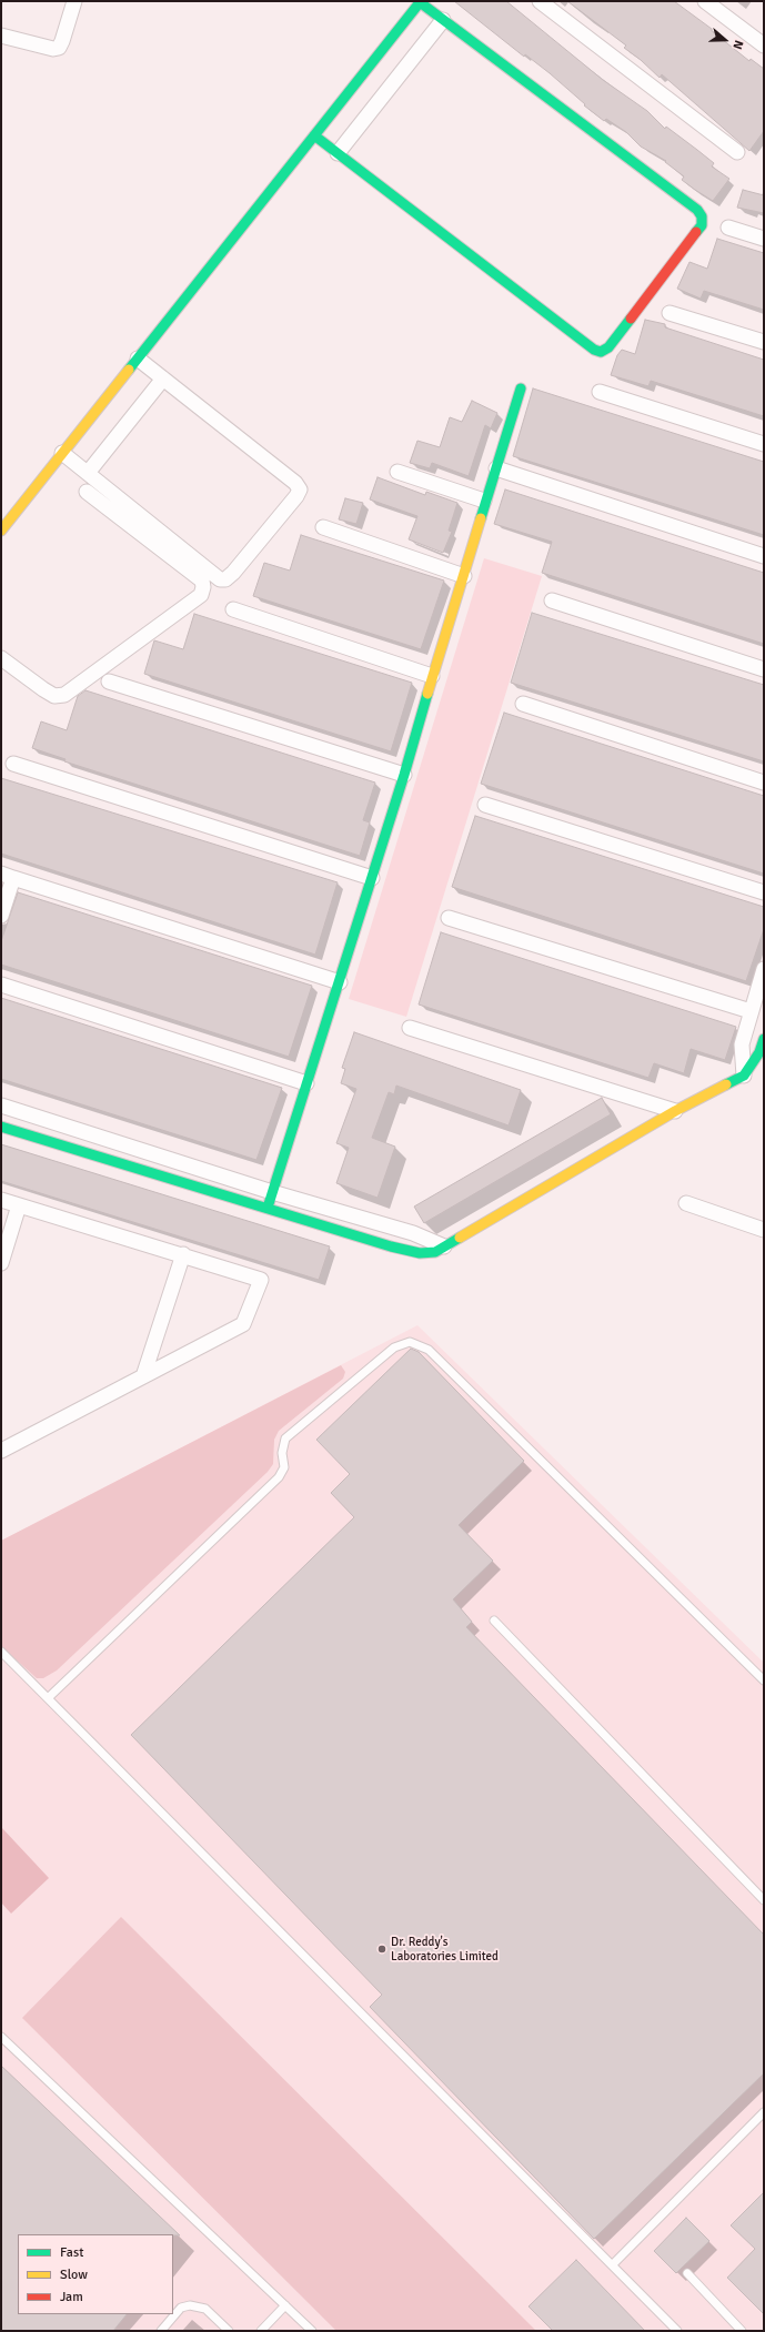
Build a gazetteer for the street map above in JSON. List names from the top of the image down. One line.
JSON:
{"places":["Dr. Reddy's Laboratories Limited"],"legend":["Fast","Slow","Jam"],"north":"right"}
